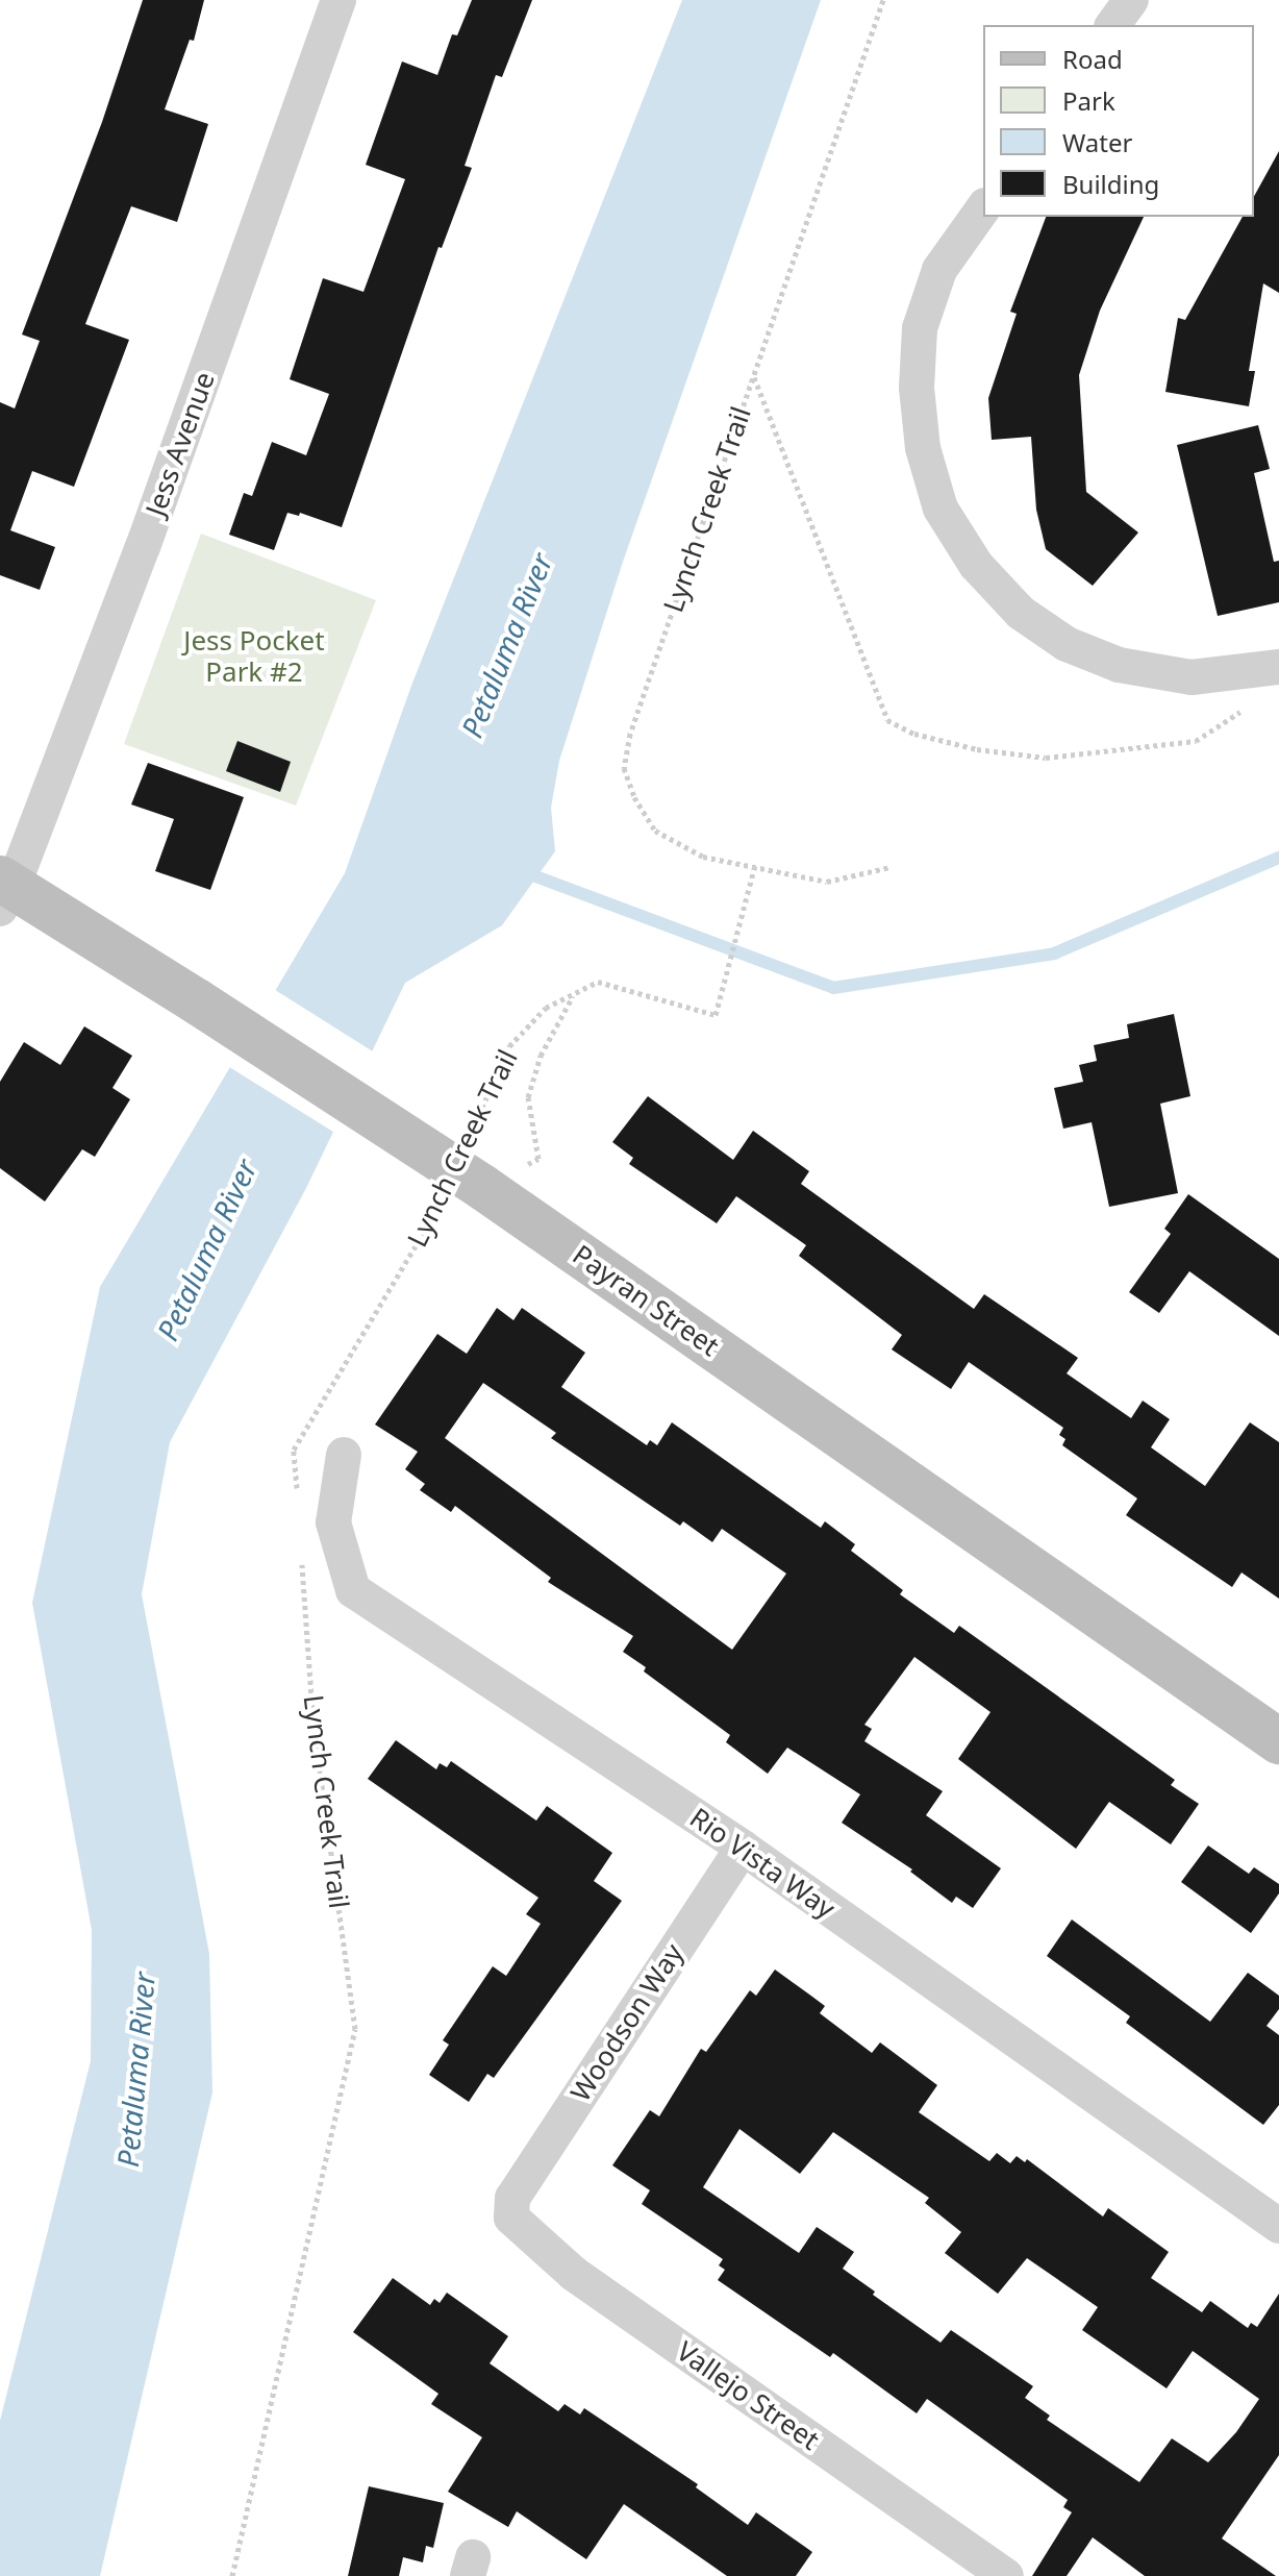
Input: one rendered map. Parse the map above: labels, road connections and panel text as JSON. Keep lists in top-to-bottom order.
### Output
{
  "streets": {
    "main road": ["Payran Street"],
    "street": [
      "Jess Avenue",
      "Rio Vista Way",
      "Woodson Way",
      "Vallejo Street"
    ],
    "path": ["Lynch Creek Trail"]
  },
  "crossings": [
    ["Jess Avenue", "Payran Street"],
    ["Lynch Creek Trail", "Payran Street"],
    ["Rio Vista Way", "Woodson Way"],
    ["Woodson Way", "Vallejo Street"]
  ],
  "water": ["Petaluma River"],
  "parks": ["Jess Pocket Park #2"],
  "legend": [
    "Road",
    "Park",
    "Water",
    "Building"
  ]
}
